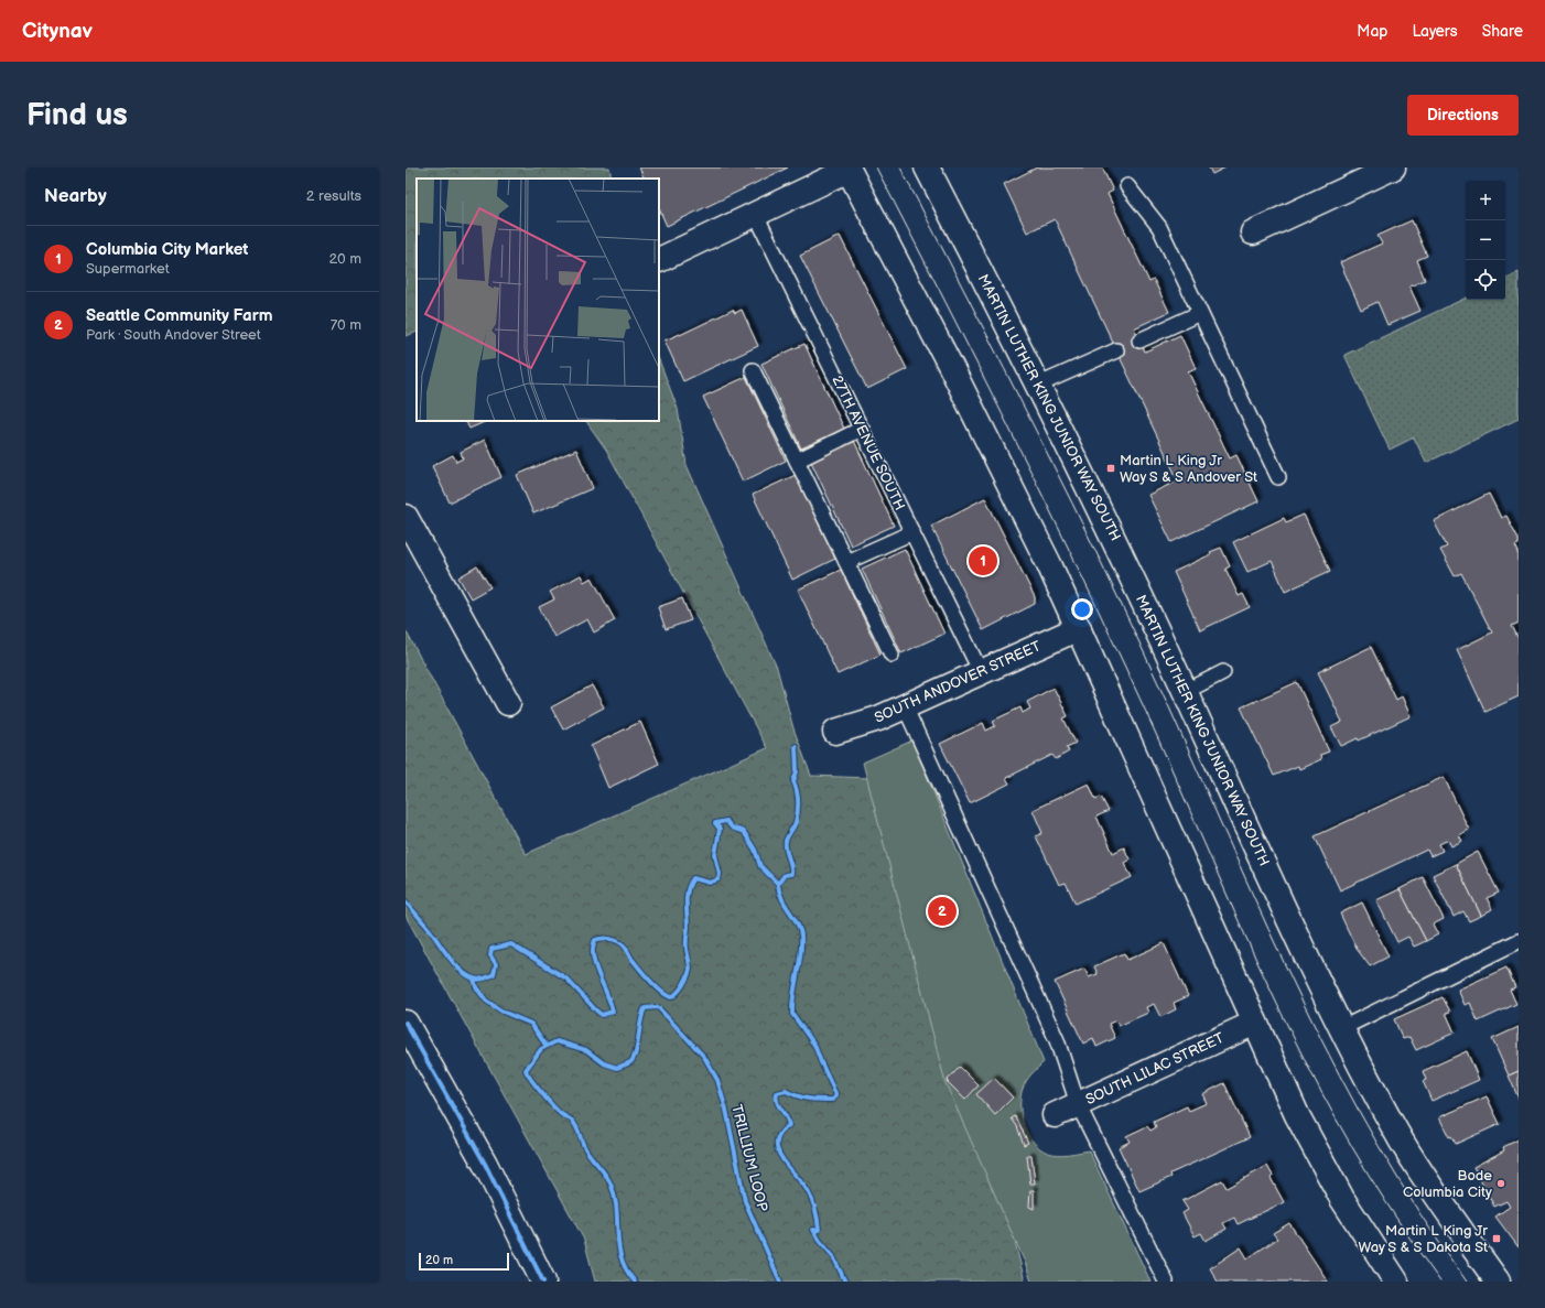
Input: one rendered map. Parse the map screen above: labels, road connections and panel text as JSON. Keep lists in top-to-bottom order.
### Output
{
  "streets": {
    "main road": ["MARTIN LUTHER KING JUNIOR WAY SOUTH", "SOUTH ANDOVER STREET", "SOUTH LILAC STREET"],
    "lane": ["27TH AVENUE SOUTH"],
    "cycle path": ["TRILLIUM LOOP"]
  },
  "crossings": [
    ["27TH AVENUE SOUTH", "SOUTH ANDOVER STREET"]
  ],
  "places": {
    "transit": ["Martin L King Jr Way S & S Andover St", "Martin L King Jr Way S & S Dakota St"],
    "other": ["Bode Columbia City"]
  },
  "scale_bar": "20 m",
  "page": {
    "header": "Citynav",
    "nav": ["Map", "Layers", "Share"],
    "buttons": "Directions",
    "title": "Find us",
    "heading": ["Nearby", "2 results"],
    "map_buttons": ["+", "−"],
    "list": [
      {
        "mark": "1",
        "name": "Columbia City Market",
        "note": "Supermarket",
        "value": "20 m"
      },
      {
        "mark": "2",
        "name": "Seattle Community Farm",
        "note": "Park · South Andover Street",
        "value": "70 m"
      }
    ],
    "pins": ["1", "2"],
    "scale": "20 m"
  }
}
